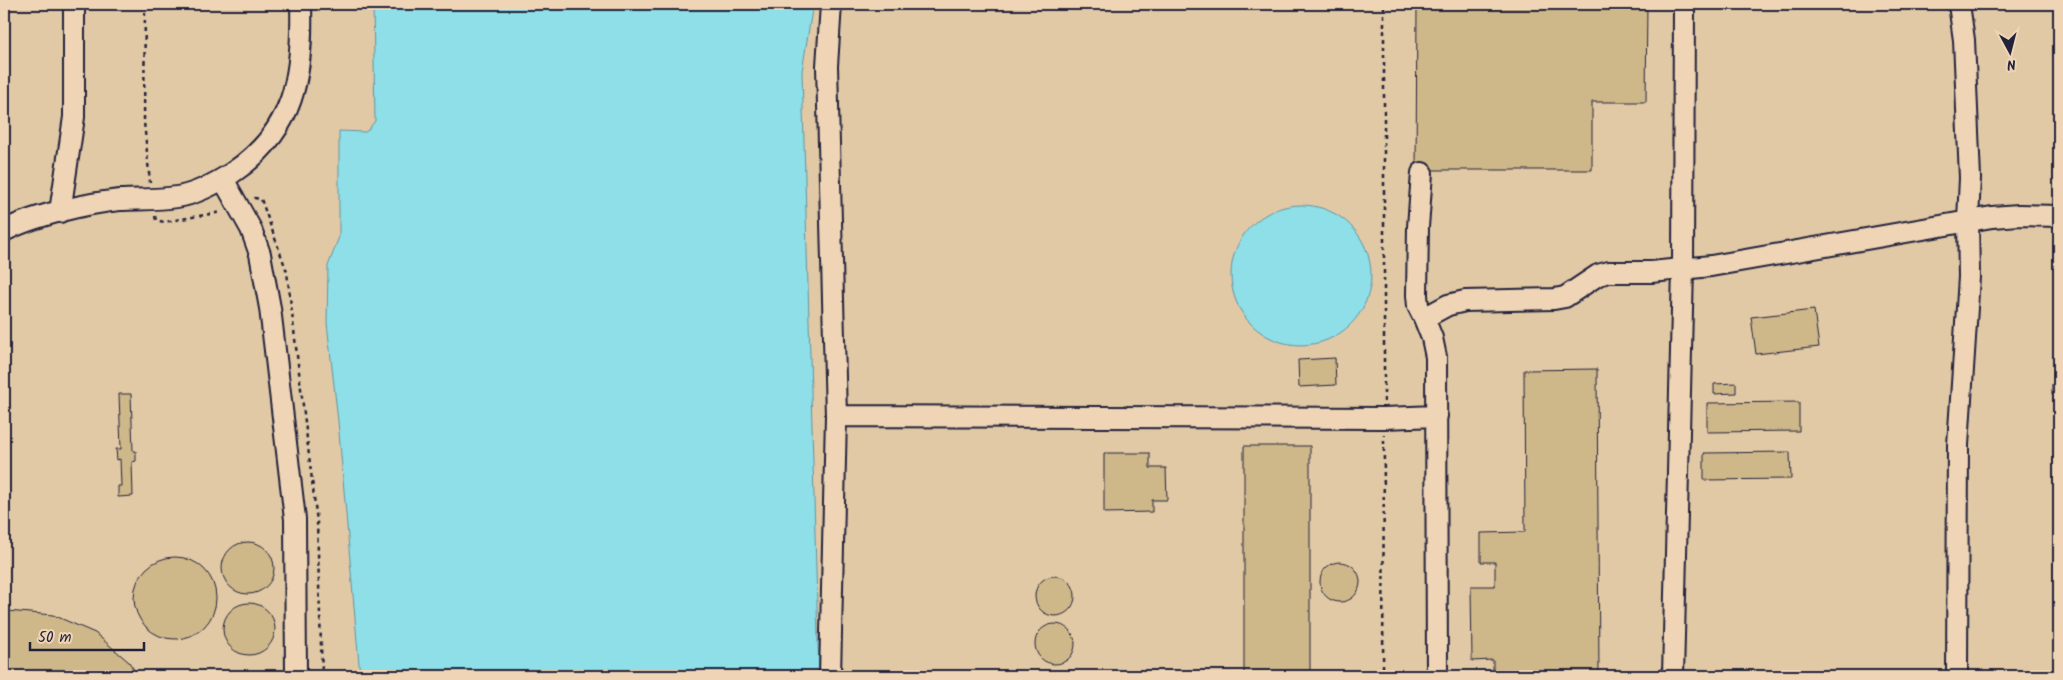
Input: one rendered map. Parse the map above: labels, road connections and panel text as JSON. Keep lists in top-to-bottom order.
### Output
{
  "scale_bar": "50 m",
  "north": "bottom"
}
